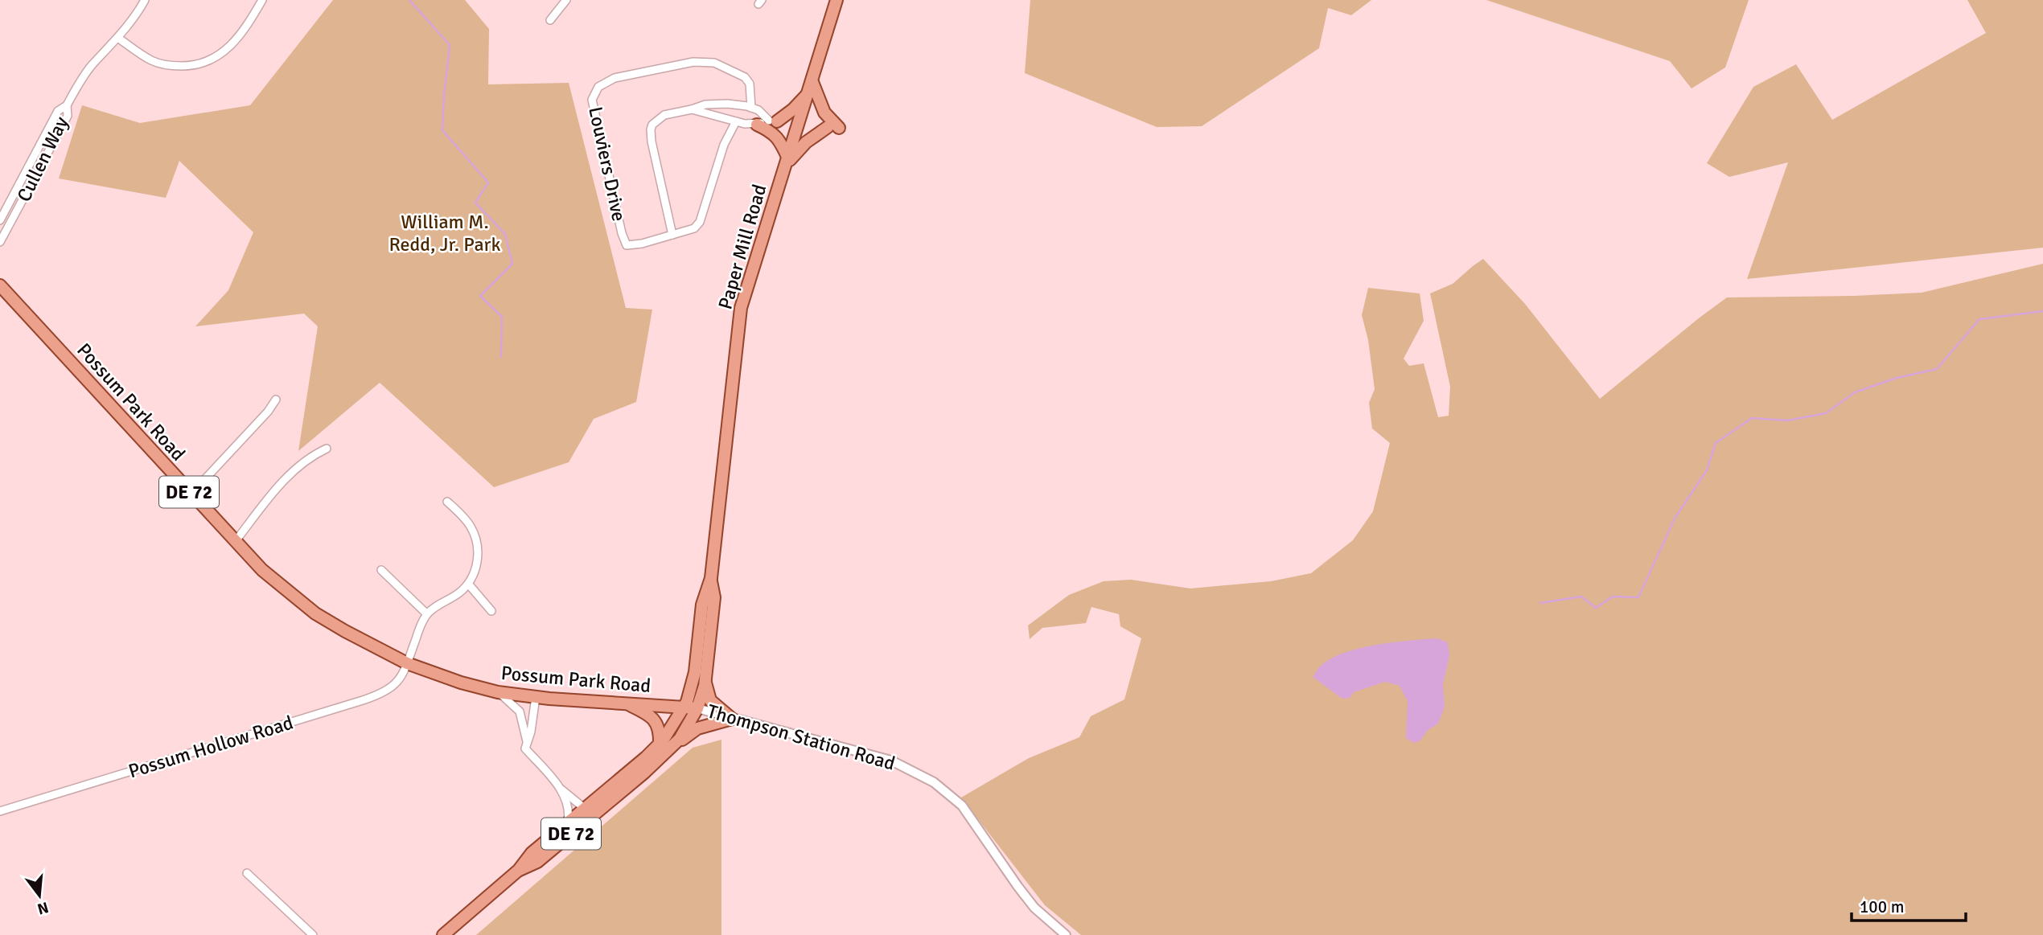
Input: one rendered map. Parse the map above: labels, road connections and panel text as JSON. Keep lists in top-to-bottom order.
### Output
{
  "streets": {
    "main road": ["Paper Mill Road", "Possum Park Road", "DE 72"],
    "street": [
      "Cullen Way",
      "Louviers Drive",
      "Thompson Station Road",
      "Possum Hollow Road"
    ]
  },
  "crossings": [
    ["Paper Mill Road", "Possum Park Road"],
    ["Paper Mill Road", "Thompson Station Road"],
    ["Possum Park Road", "Thompson Station Road"],
    ["Possum Park Road", "Possum Hollow Road"]
  ],
  "parks": ["William M. Redd, Jr. Park"],
  "scale_bar": "100 m",
  "north": "bottom"
}
